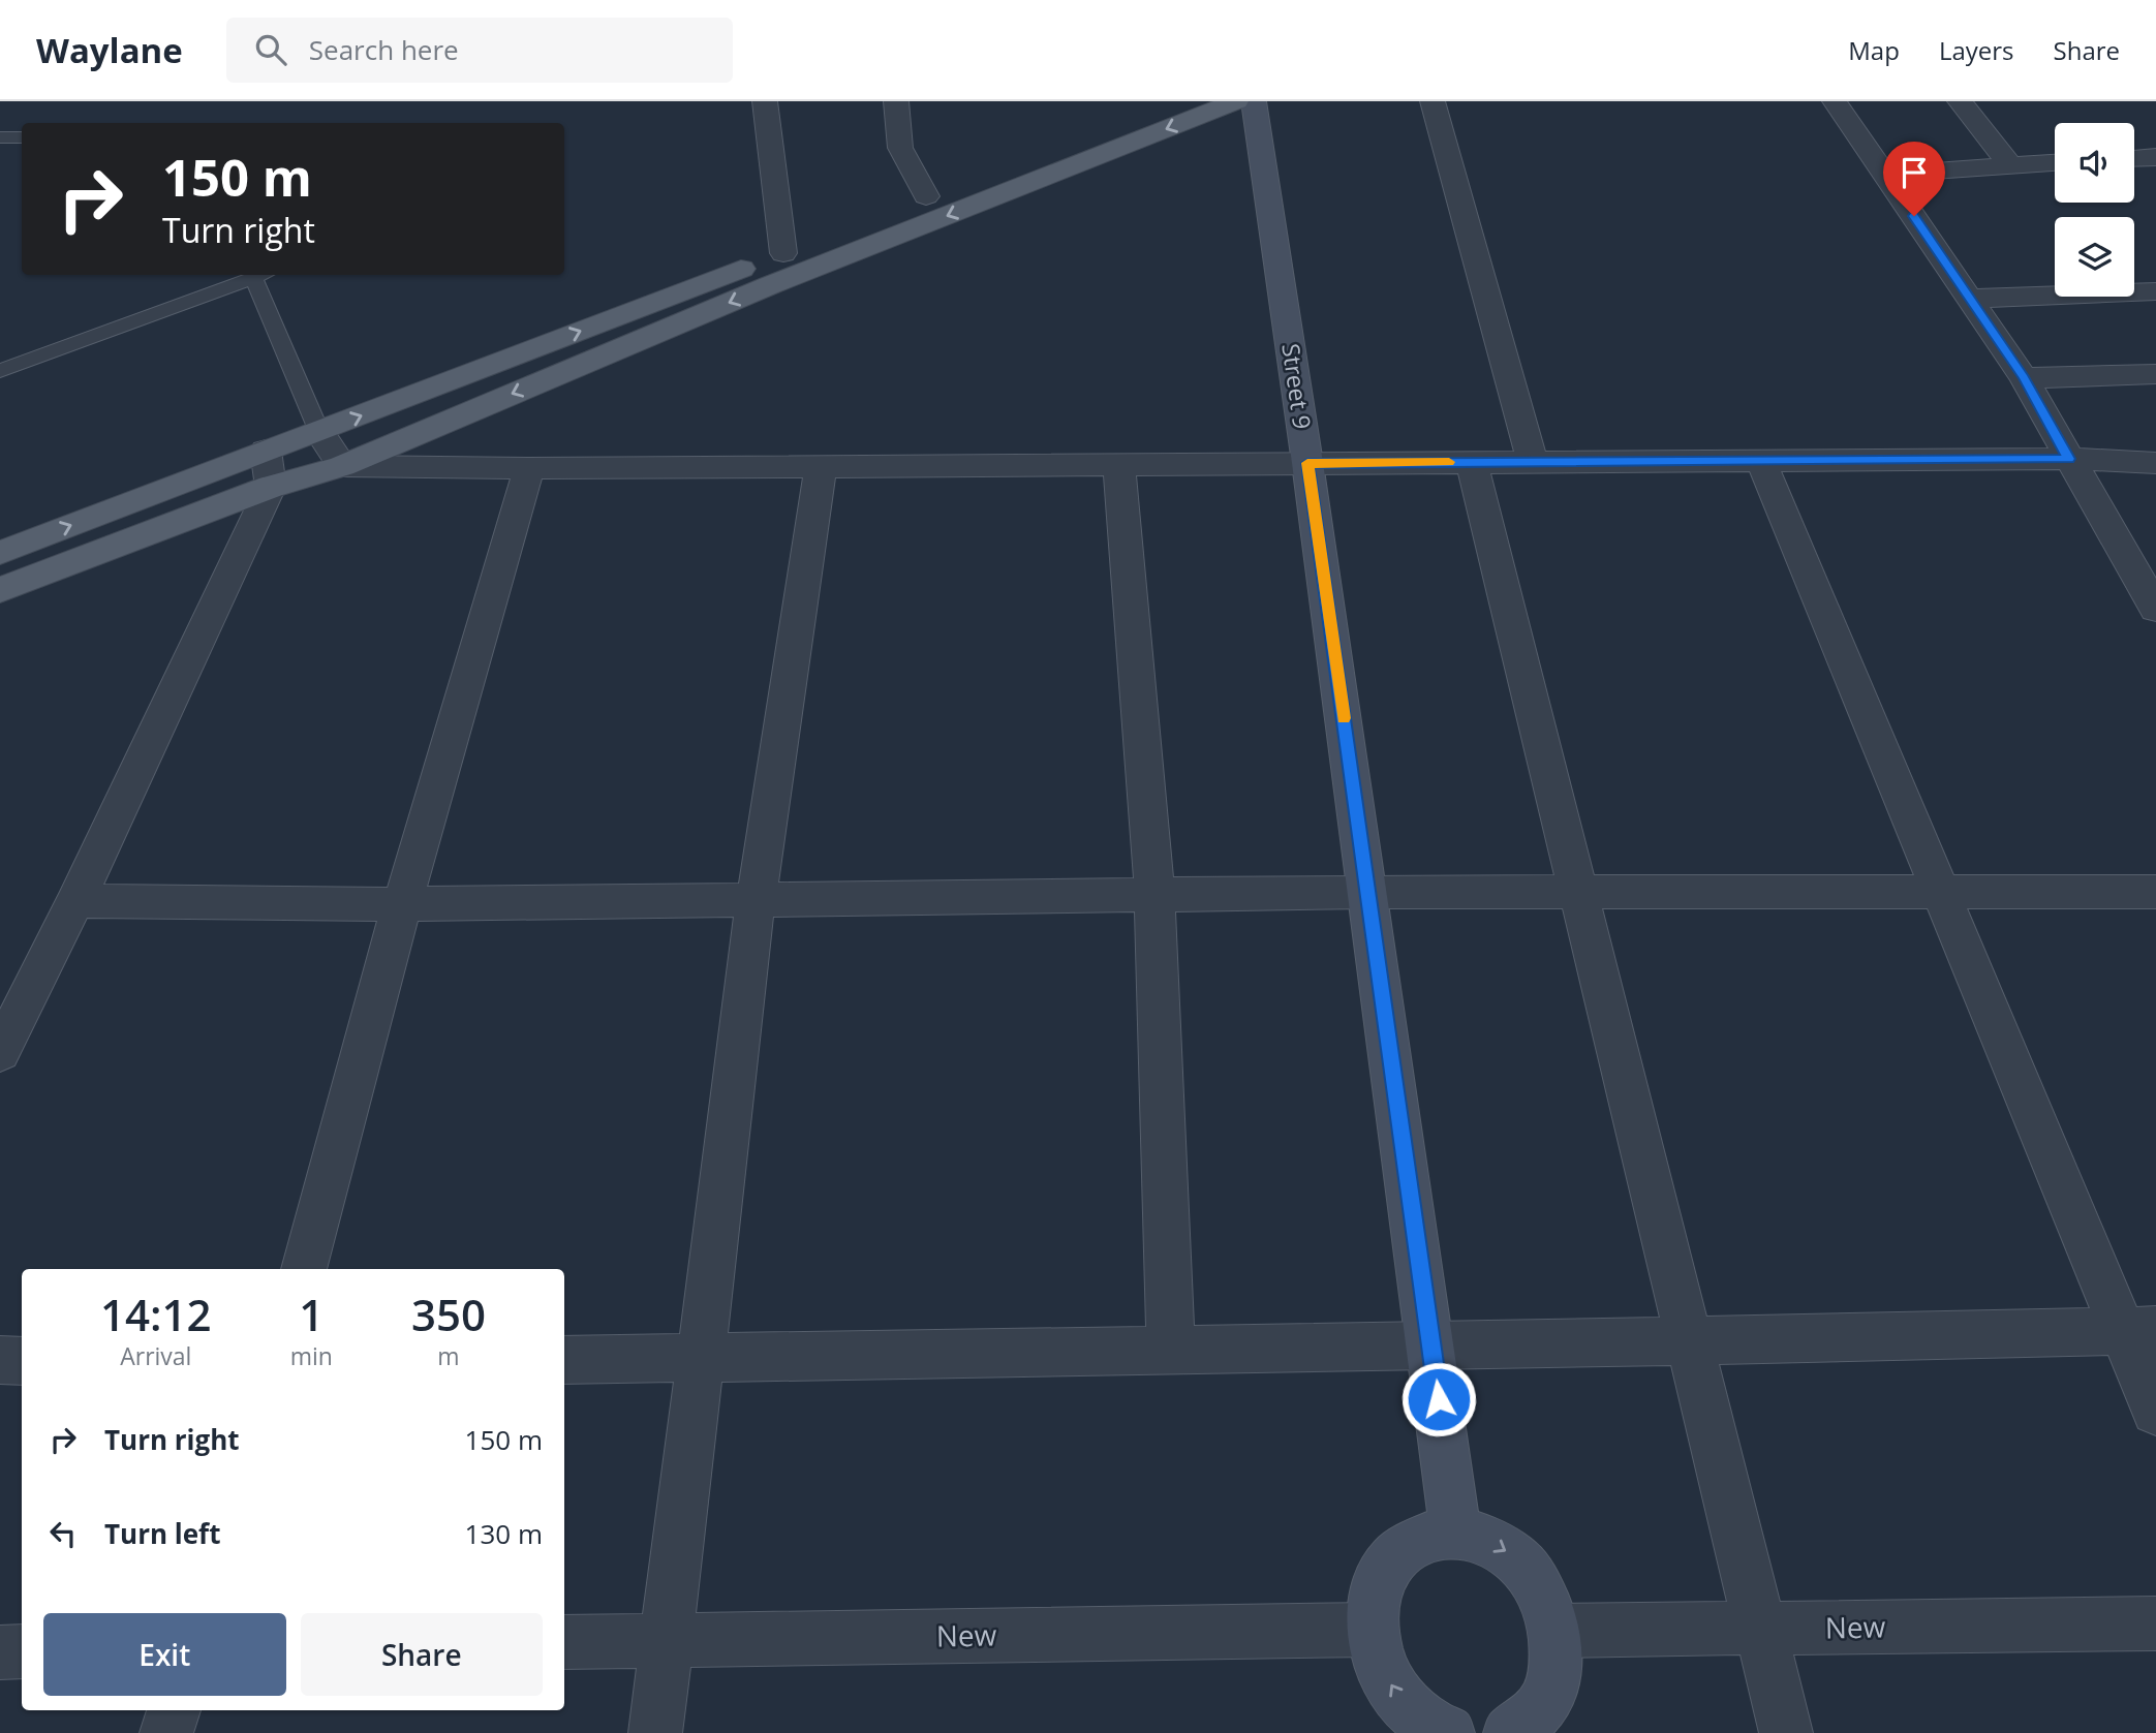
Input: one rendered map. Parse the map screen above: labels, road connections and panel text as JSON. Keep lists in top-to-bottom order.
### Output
{
  "streets": {
    "street": ["Street 9", "New"]
  },
  "page": {
    "header": "Waylane",
    "search": "Search here",
    "nav": ["Map", "Layers", "Share"],
    "turn": ["150 m", "Turn right"],
    "eta": [
      "14:12",
      "Arrival",
      "1",
      "min",
      "350",
      "m"
    ],
    "list": [
      {
        "name": "Turn right",
        "value": "150 m"
      },
      {
        "name": "Turn left",
        "value": "130 m"
      }
    ],
    "buttons": ["Exit", "Share"]
  }
}
